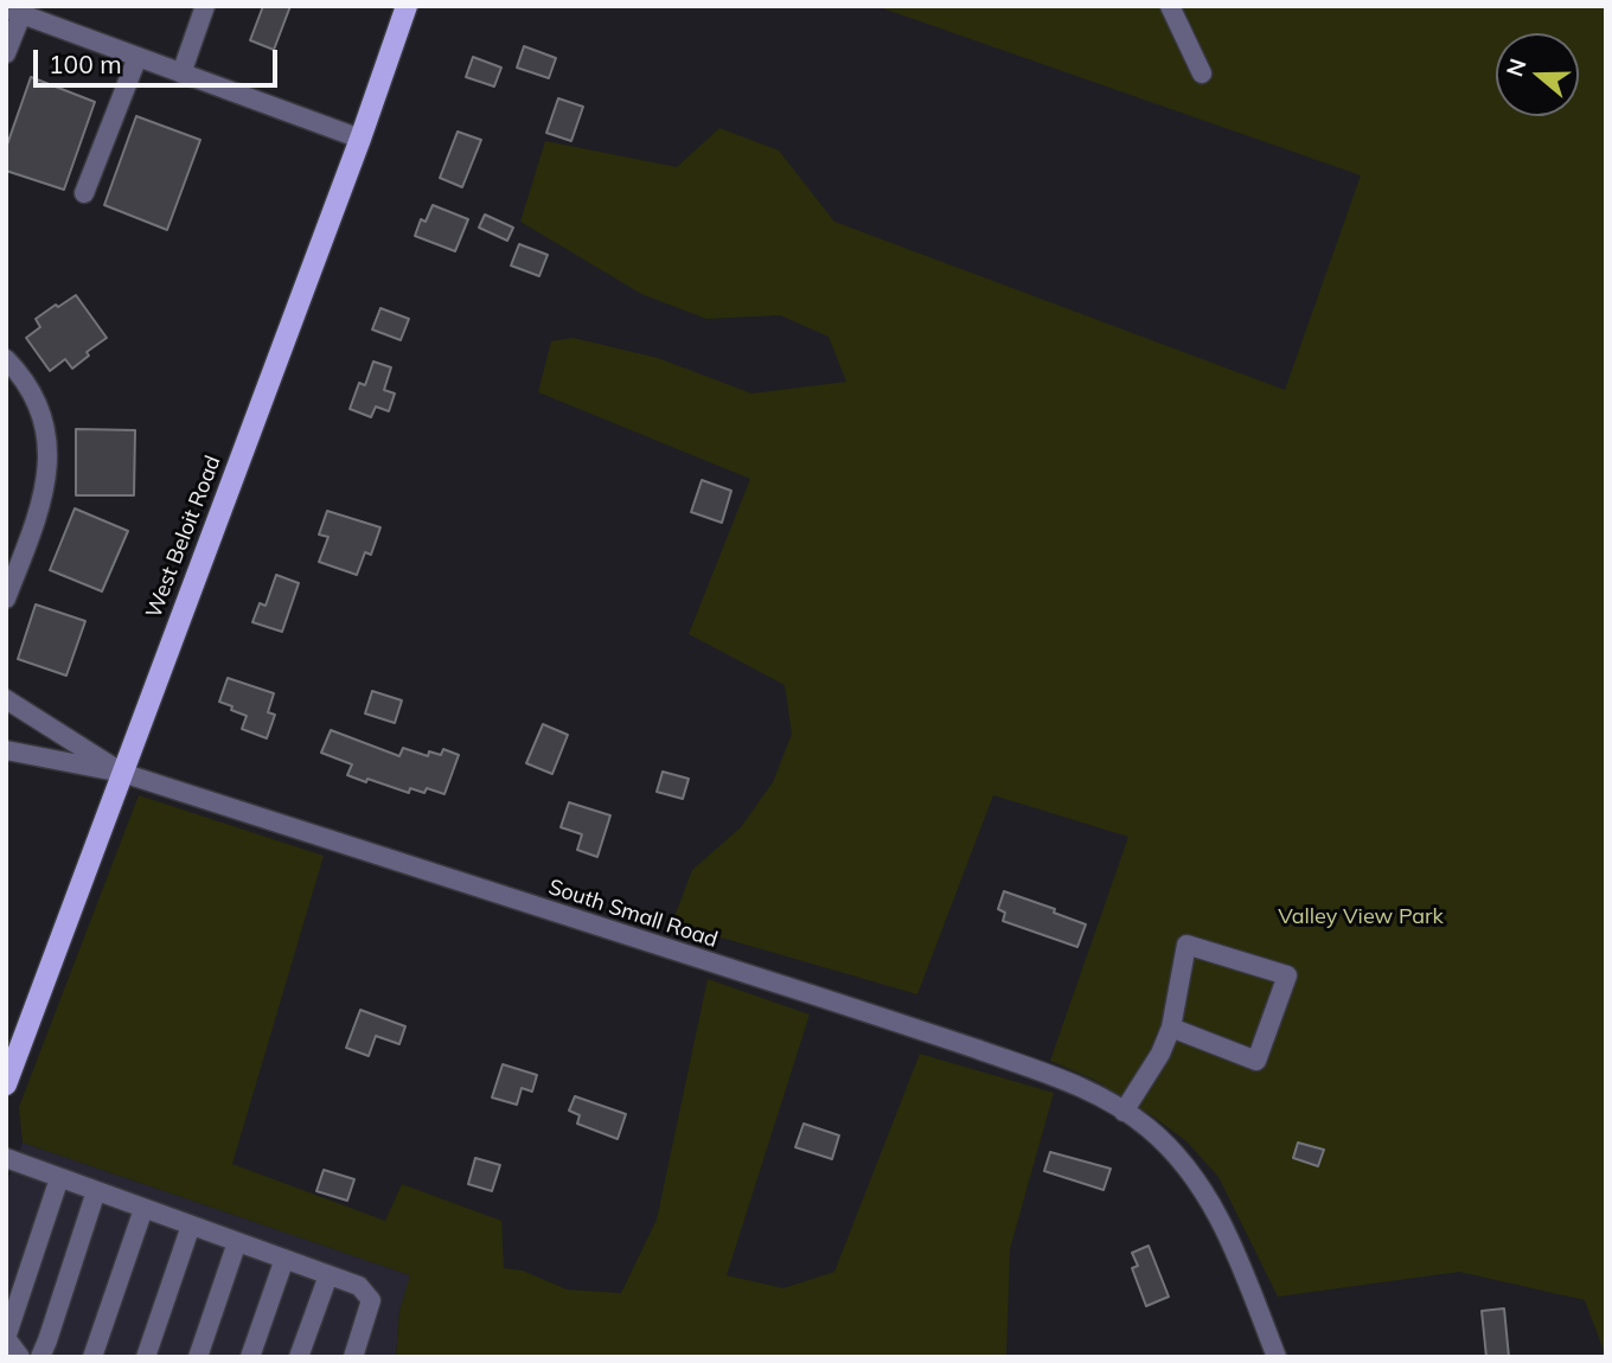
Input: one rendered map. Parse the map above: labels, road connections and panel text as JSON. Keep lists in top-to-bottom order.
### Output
{
  "streets": {
    "main road": ["West Beloit Road"],
    "street": ["South Small Road"]
  },
  "crossings": [
    ["West Beloit Road", "South Small Road"]
  ],
  "parks": ["Valley View Park"],
  "scale_bar": "100 m",
  "north": "left"
}
